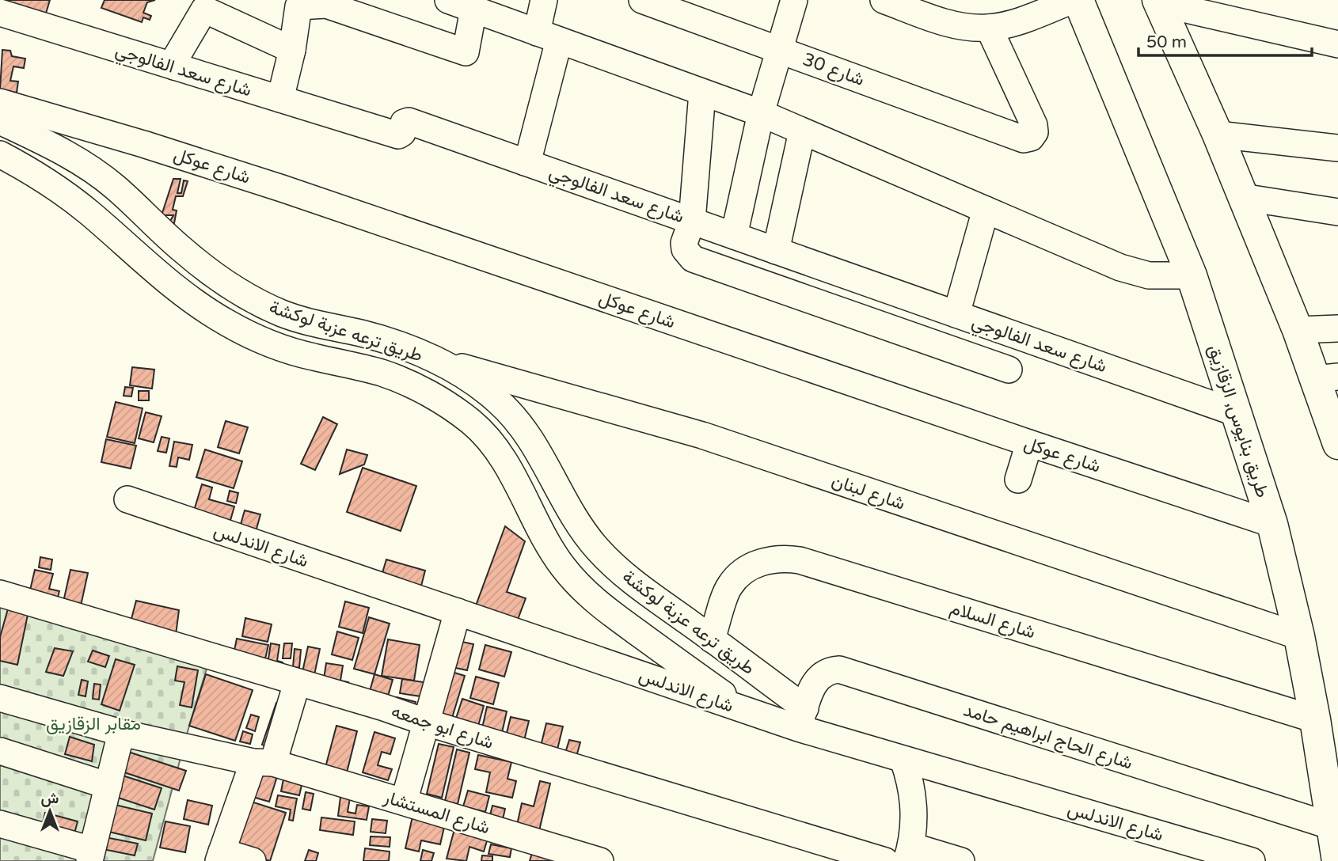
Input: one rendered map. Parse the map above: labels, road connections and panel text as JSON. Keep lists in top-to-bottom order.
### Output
{
  "streets": {
    "main road": ["طريق بنايوس, الزقازيق"],
    "street": [
      "شارع 30",
      "شارع سعد الفالوجي",
      "شارع عوكل",
      "طريق ترعه عزبة لوكشة",
      "شارع لبنان",
      "شارع الاندلس",
      "شارع السلام",
      "شارع ابو جمعه",
      "شارع الحاج ابراهيم حامد",
      "شارع المستشار"
    ]
  },
  "crossings": [
    ["شارع سعد الفالوجي", "طريق بنايوس, الزقازيق"],
    ["شارع عوكل", "طريق بنايوس, الزقازيق"],
    ["طريق ترعه عزبة لوكشة", "شارع لبنان"],
    ["طريق ترعه عزبة لوكشة", "شارع الاندلس"],
    ["طريق ترعه عزبة لوكشة", "شارع السلام"],
    ["طريق ترعه عزبة لوكشة", "شارع الحاج ابراهيم حامد"],
    ["طريق بنايوس, الزقازيق", "شارع لبنان"],
    ["طريق بنايوس, الزقازيق", "شارع السلام"],
    ["طريق بنايوس, الزقازيق", "شارع الحاج ابراهيم حامد"],
    ["شارع الاندلس", "شارع الحاج ابراهيم حامد"]
  ],
  "parks": ["مقابر الزقازيق"],
  "scale_bar": "50 m",
  "north": "top"
}
